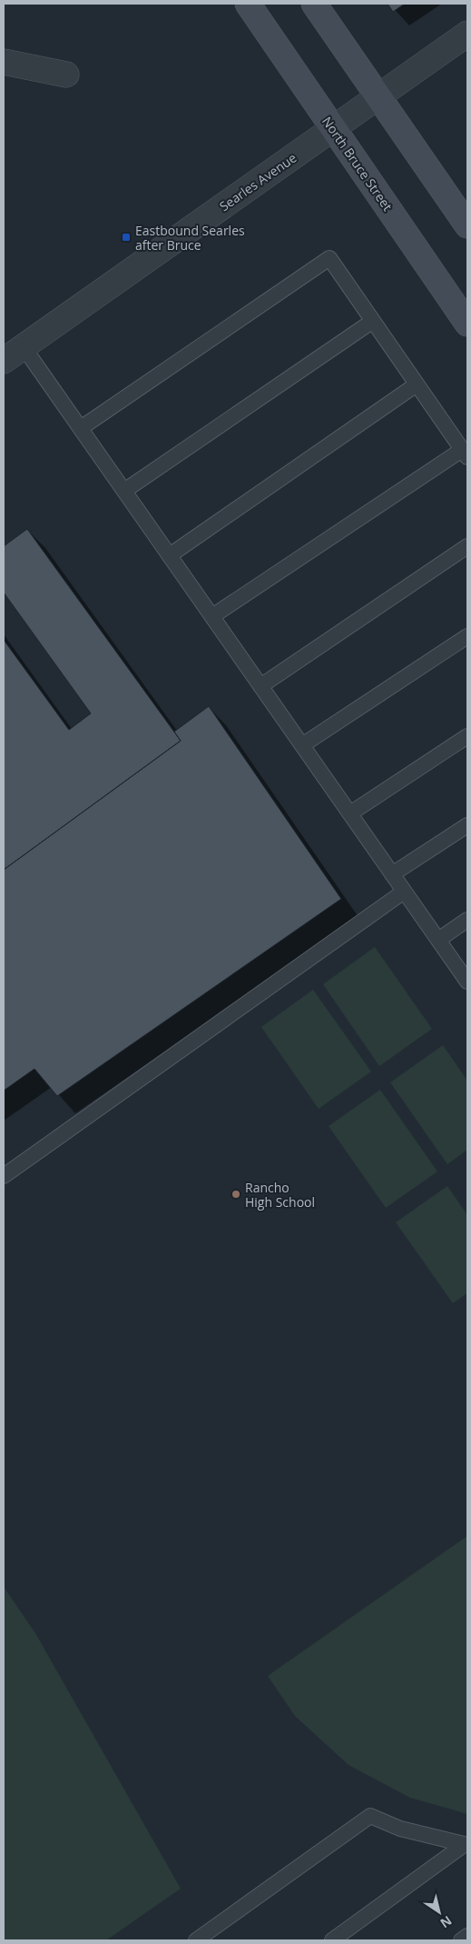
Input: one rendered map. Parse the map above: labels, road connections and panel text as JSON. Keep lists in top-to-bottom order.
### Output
{
  "streets": {
    "main road": ["North Bruce Street"],
    "street": ["Searles Avenue"]
  },
  "crossings": [
    ["North Bruce Street", "Searles Avenue"]
  ],
  "places": {
    "transit": ["Eastbound Searles after Bruce"],
    "other": ["Rancho High School"]
  },
  "north": "bottom right"
}
